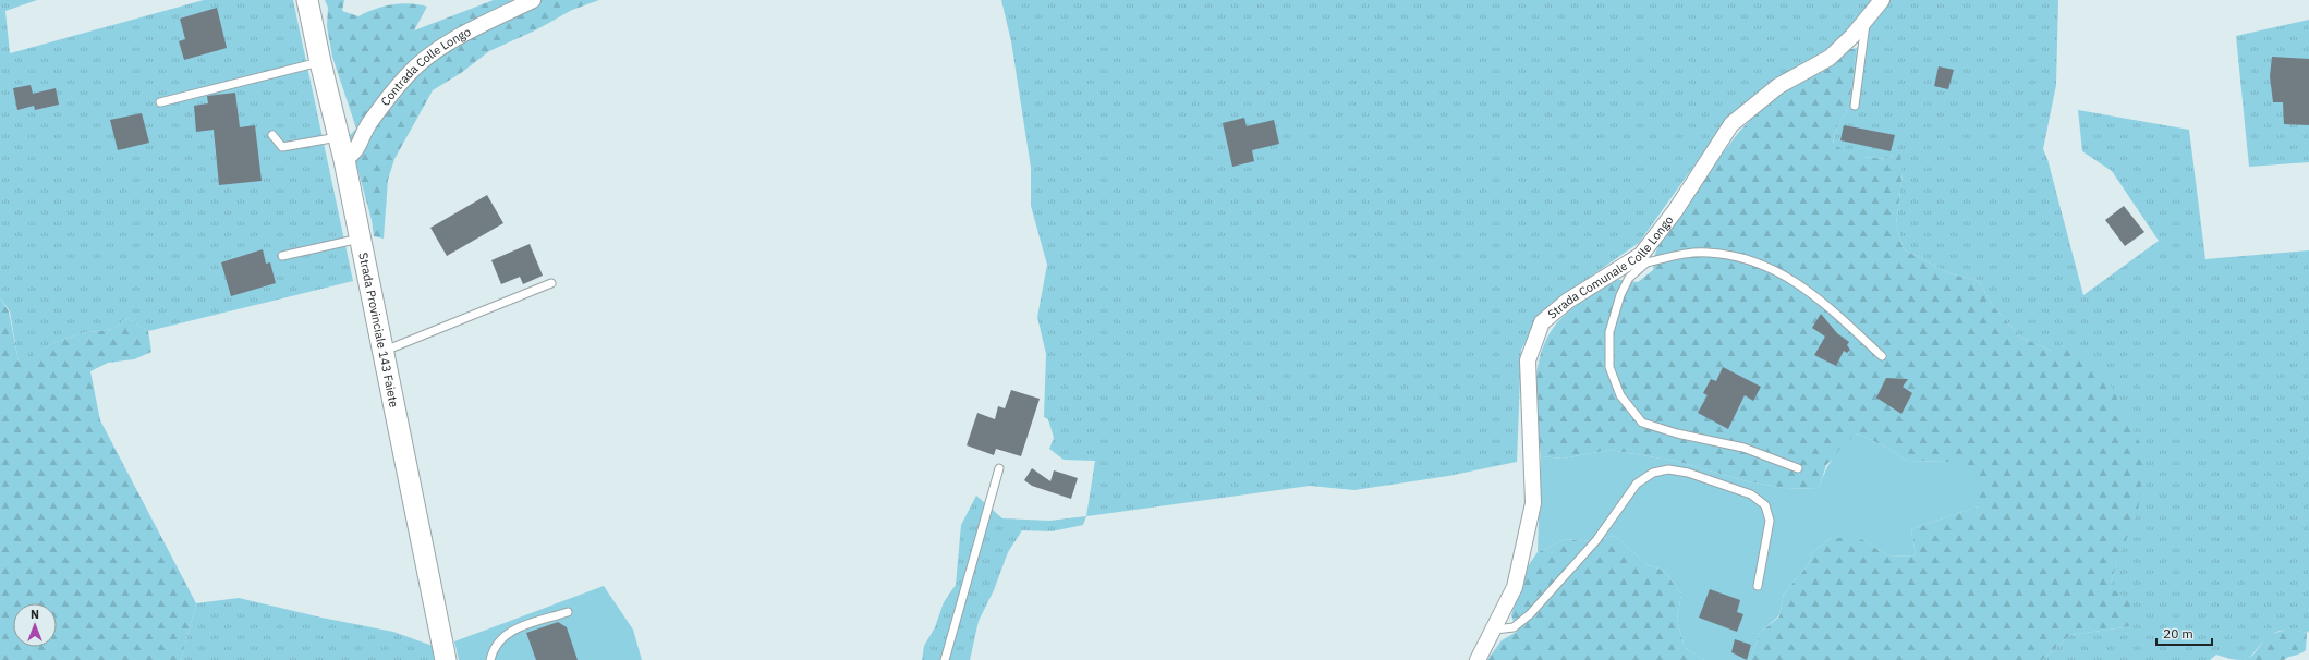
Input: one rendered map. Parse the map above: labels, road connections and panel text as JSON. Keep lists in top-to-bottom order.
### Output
{
  "streets": {
    "main road": ["Strada Provinciale 143 Faiete"],
    "street": ["Contrada Colle Longo", "Strada Comunale Colle Longo"]
  },
  "crossings": [
    ["Contrada Colle Longo", "Strada Provinciale 143 Faiete"]
  ],
  "scale_bar": "20 m",
  "north": "top"
}
